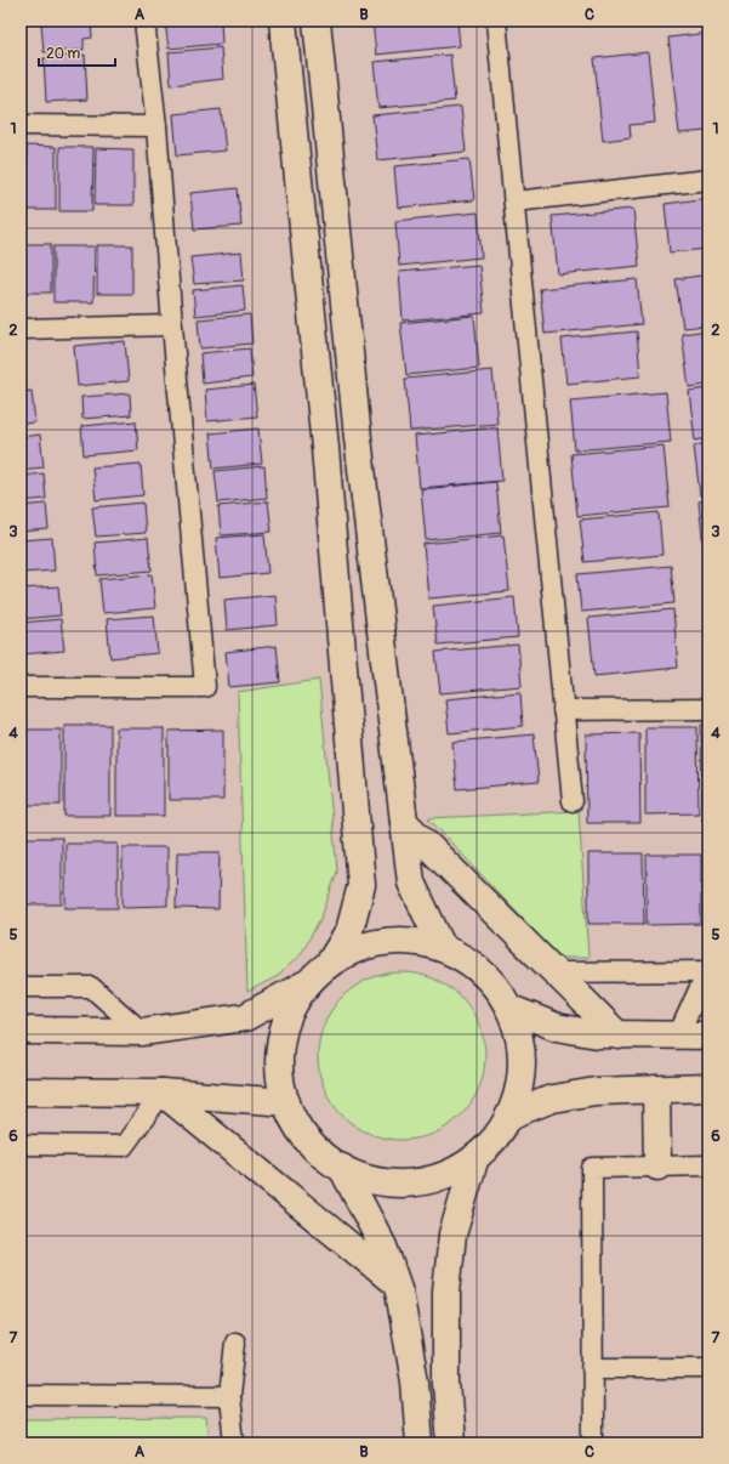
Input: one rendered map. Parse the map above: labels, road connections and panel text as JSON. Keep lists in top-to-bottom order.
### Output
{
  "scale_bar": "20 m",
  "grid": {
    "columns": ["A", "B", "C"],
    "rows": [
      "1",
      "2",
      "3",
      "4",
      "5",
      "6",
      "7"
    ]
  }
}
